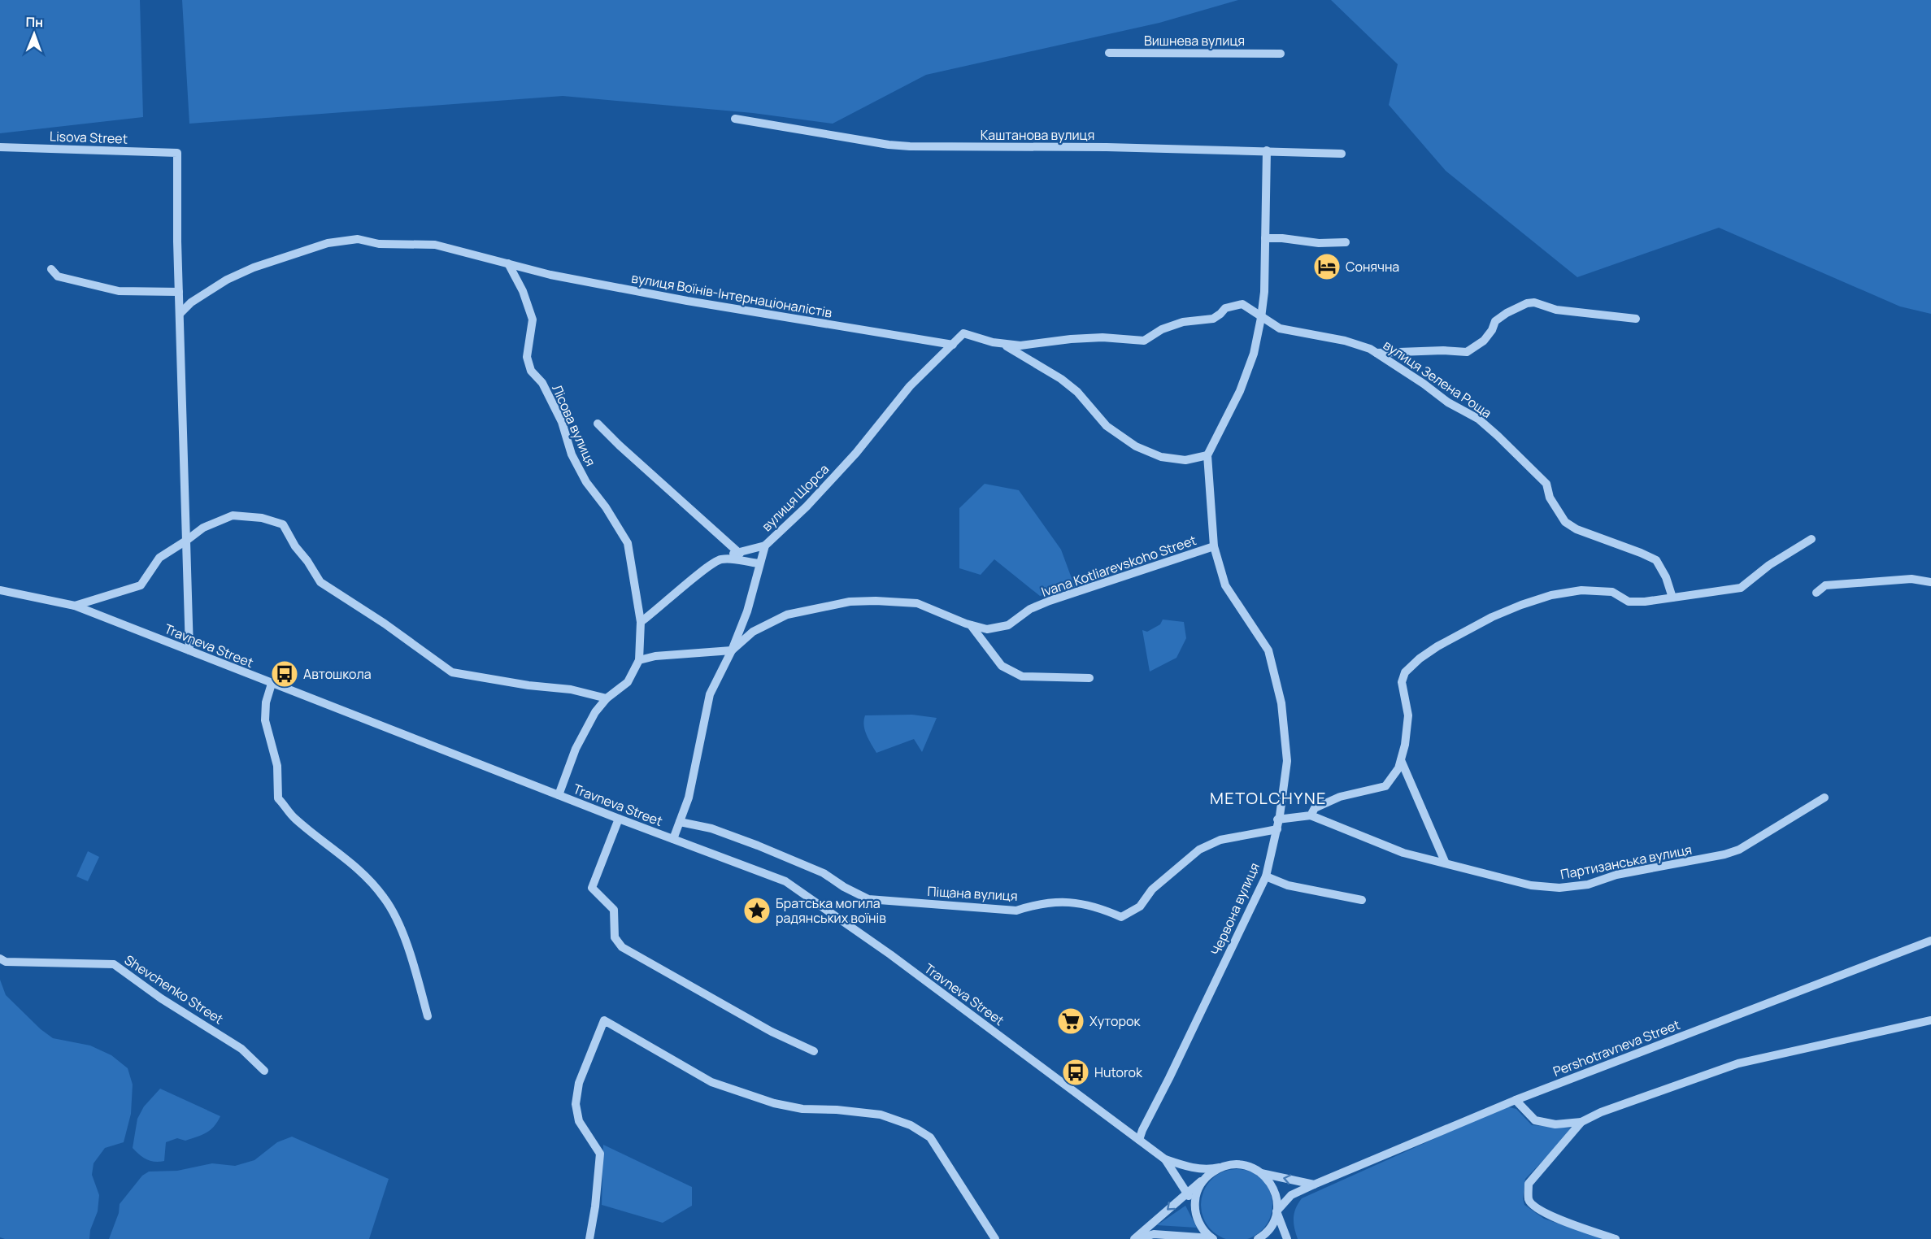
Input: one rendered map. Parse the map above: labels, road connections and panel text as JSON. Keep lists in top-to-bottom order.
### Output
{
  "streets": {
    "street": [
      "Вишнева вулиця",
      "Каштанова вулиця",
      "Lisova Street",
      "вулиця Воїнів-Інтернаціоналістів",
      "вулиця Зелена Роща",
      "Лісова вулиця",
      "вулиця Щорса",
      "Ivana Kotliarevskoho Street",
      "Travneva Street",
      "Партизанська вулиця",
      "Піщана вулиця",
      "Червона вулиця",
      "Shevchenko Street",
      "Pershotravneva Street"
    ]
  },
  "crossings": [
    ["вулиця Воїнів-Інтернаціоналістів", "Лісова вулиця"],
    ["вулиця Воїнів-Інтернаціоналістів", "вулиця Щорса"],
    ["вулиця Зелена Роща", "вулиця Щорса"],
    ["вулиця Щорса", "Ivana Kotliarevskoho Street"],
    ["вулиця Щорса", "Travneva Street"],
    ["вулиця Щорса", "Піщана вулиця"],
    ["вулиця Щорса", "Червона вулиця"],
    ["Ivana Kotliarevskoho Street", "Червона вулиця"],
    ["Travneva Street", "Червона вулиця"],
    ["Піщана вулиця", "Червона вулиця"]
  ],
  "districts": ["METOLCHYNE"],
  "places": {
    "hotel": ["Сонячна"],
    "bus stop": ["Автошкола", "Hutorok"],
    "place": ["Братська могила радянських воїнів"],
    "supermarket": ["Хуторок"]
  },
  "north": "top"
}
